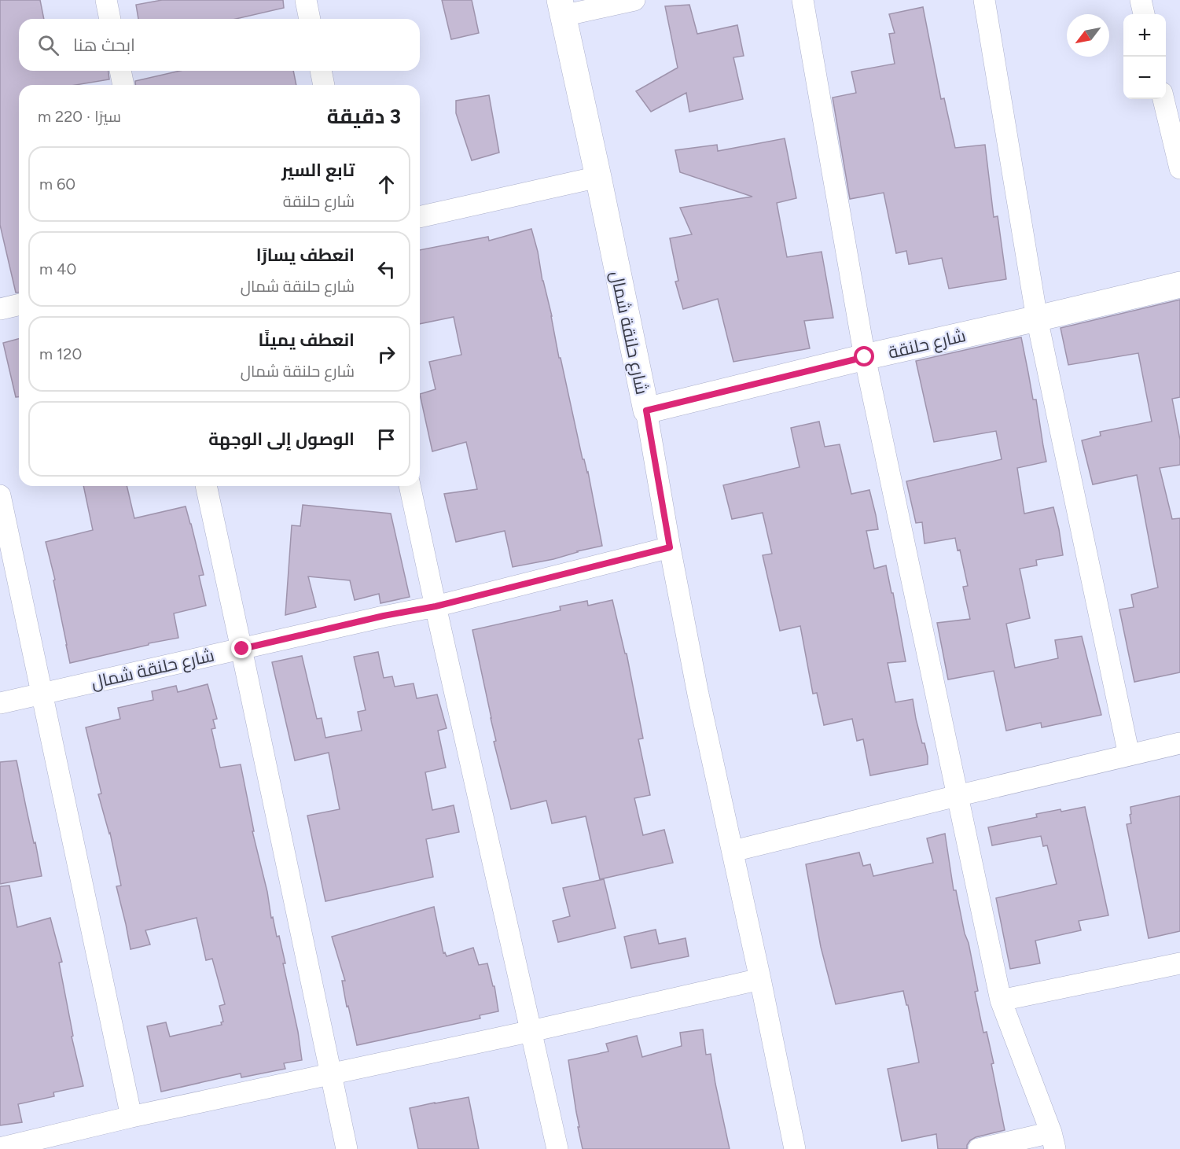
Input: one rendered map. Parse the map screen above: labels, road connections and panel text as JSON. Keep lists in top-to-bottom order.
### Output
{
  "streets": {
    "street": ["شارع حلنقة شمال", "شارع حلنقة"]
  },
  "crossings": [
    ["شارع حلنقة شمال", "شارع حلنقة"]
  ],
  "north": "bottom left",
  "page": {
    "map_buttons": ["+", "−"],
    "search": "ابحث هنا",
    "heading": ["3 دقيقة", "سيرًا · 220 m"],
    "list": [
      ["تابع السير", "شارع حلنقة", "60 m"],
      ["انعطف يسارًا", "شارع حلنقة شمال", "40 m"],
      ["انعطف يمينًا", "شارع حلنقة شمال", "120 m"],
      "الوصول إلى الوجهة"
    ]
  }
}
